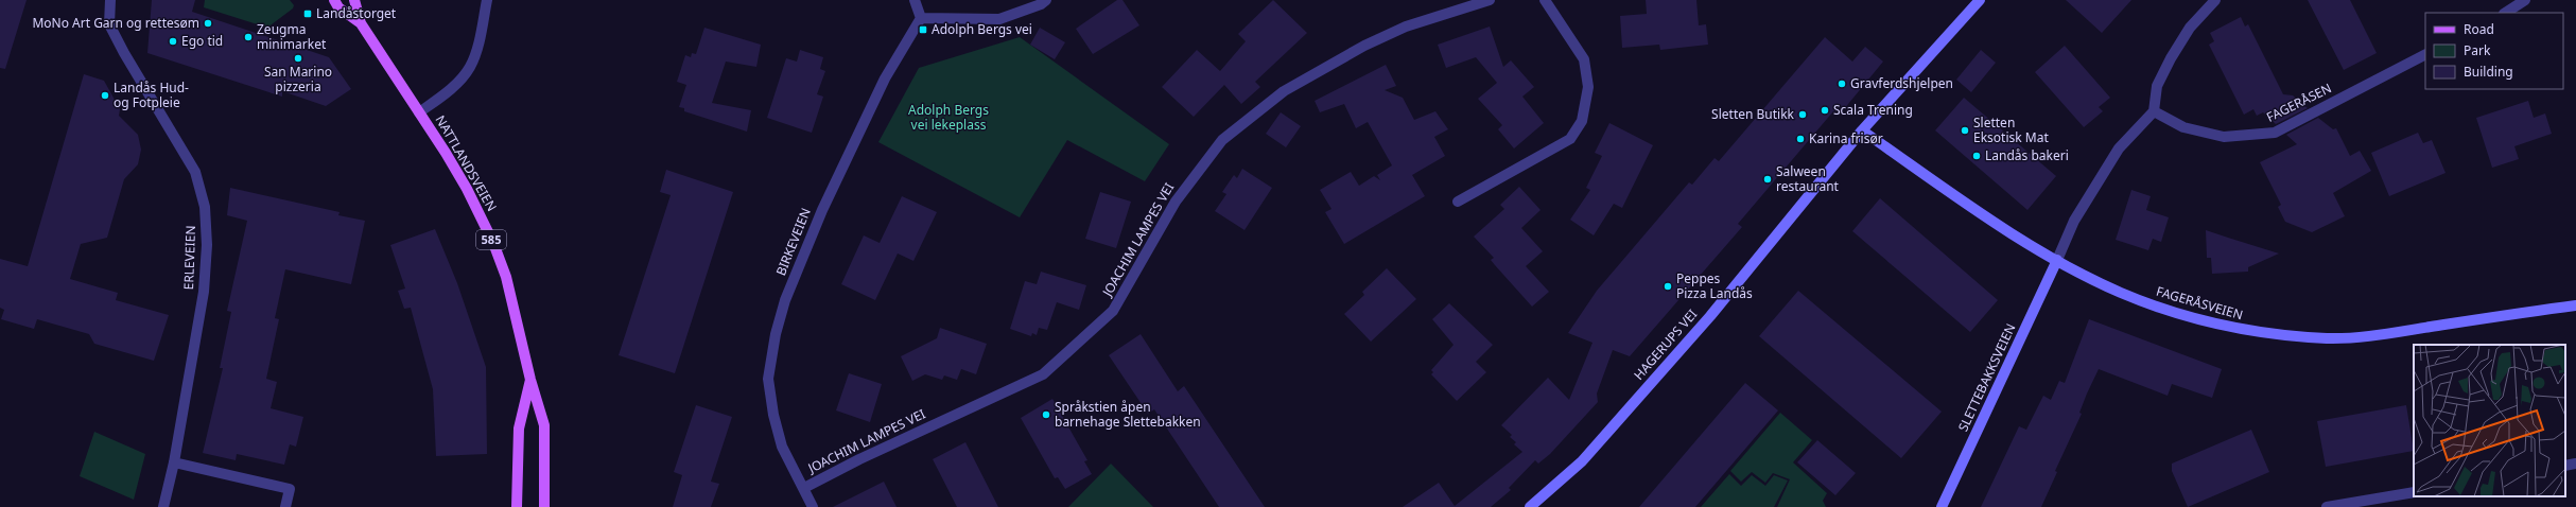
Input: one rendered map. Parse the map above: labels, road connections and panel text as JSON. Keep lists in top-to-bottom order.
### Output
{
  "streets": {
    "main road": ["NATTLANDSVEIEN", "585"],
    "street": [
      "FAGERÅSEN",
      "JOACHIM LAMPES VEI",
      "BIRKEVEIEN",
      "ERLEVEIEN",
      "FAGERÅSVEIEN",
      "HAGERUPS VEI",
      "SLETTEBAKKSVEIEN"
    ]
  },
  "crossings": [
    ["JOACHIM LAMPES VEI", "BIRKEVEIEN"],
    ["FAGERÅSVEIEN", "HAGERUPS VEI"],
    ["FAGERÅSVEIEN", "SLETTEBAKKSVEIEN"]
  ],
  "parks": ["Adolph Bergs vei lekeplass"],
  "places": {
    "transit": ["Landåstorget", "Adolph Bergs vei"],
    "other": [
      "MoNo Art Garn og rettesøm",
      "Zeugma minimarket",
      "Ego tid",
      "San Marino pizzeria",
      "Gravferdshjelpen",
      "Landås Hud- og Fotpleie",
      "Scala Trening",
      "Sletten Butikk",
      "Sletten Eksotisk Mat",
      "Karina frisør",
      "Landås bakeri",
      "Salween restaurant",
      "Peppes Pizza Landås",
      "Språkstien åpen barnehage Slettebakken"
    ]
  },
  "legend": ["Road", "Park", "Building"]
}
